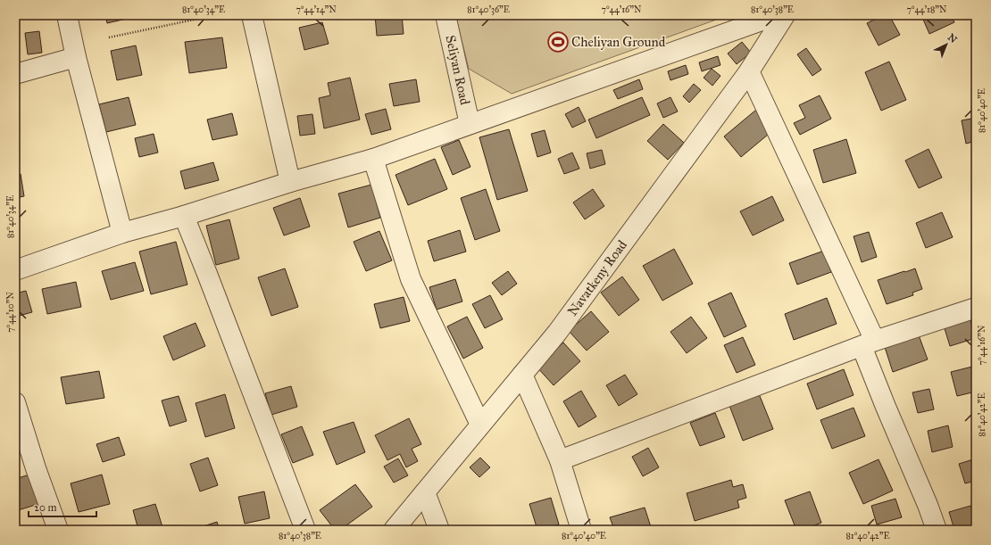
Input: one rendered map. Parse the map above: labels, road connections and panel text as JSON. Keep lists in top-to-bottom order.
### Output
{
  "streets": {
    "street": ["Seliyan Road", "Navatkeny Road"]
  },
  "places": {
    "sports": ["Cheliyan Ground"]
  },
  "scale_bar": "20 m",
  "north": "top right",
  "coordinates": [
    "81°40'34\"E",
    "7°44'14\"N",
    "81°40'36\"E",
    "7°44'16\"N",
    "81°40'38\"E",
    "7°44'18\"N",
    "81°40'40\"E",
    "7°44'10\"N",
    "81°40'42\"E"
  ]
}
